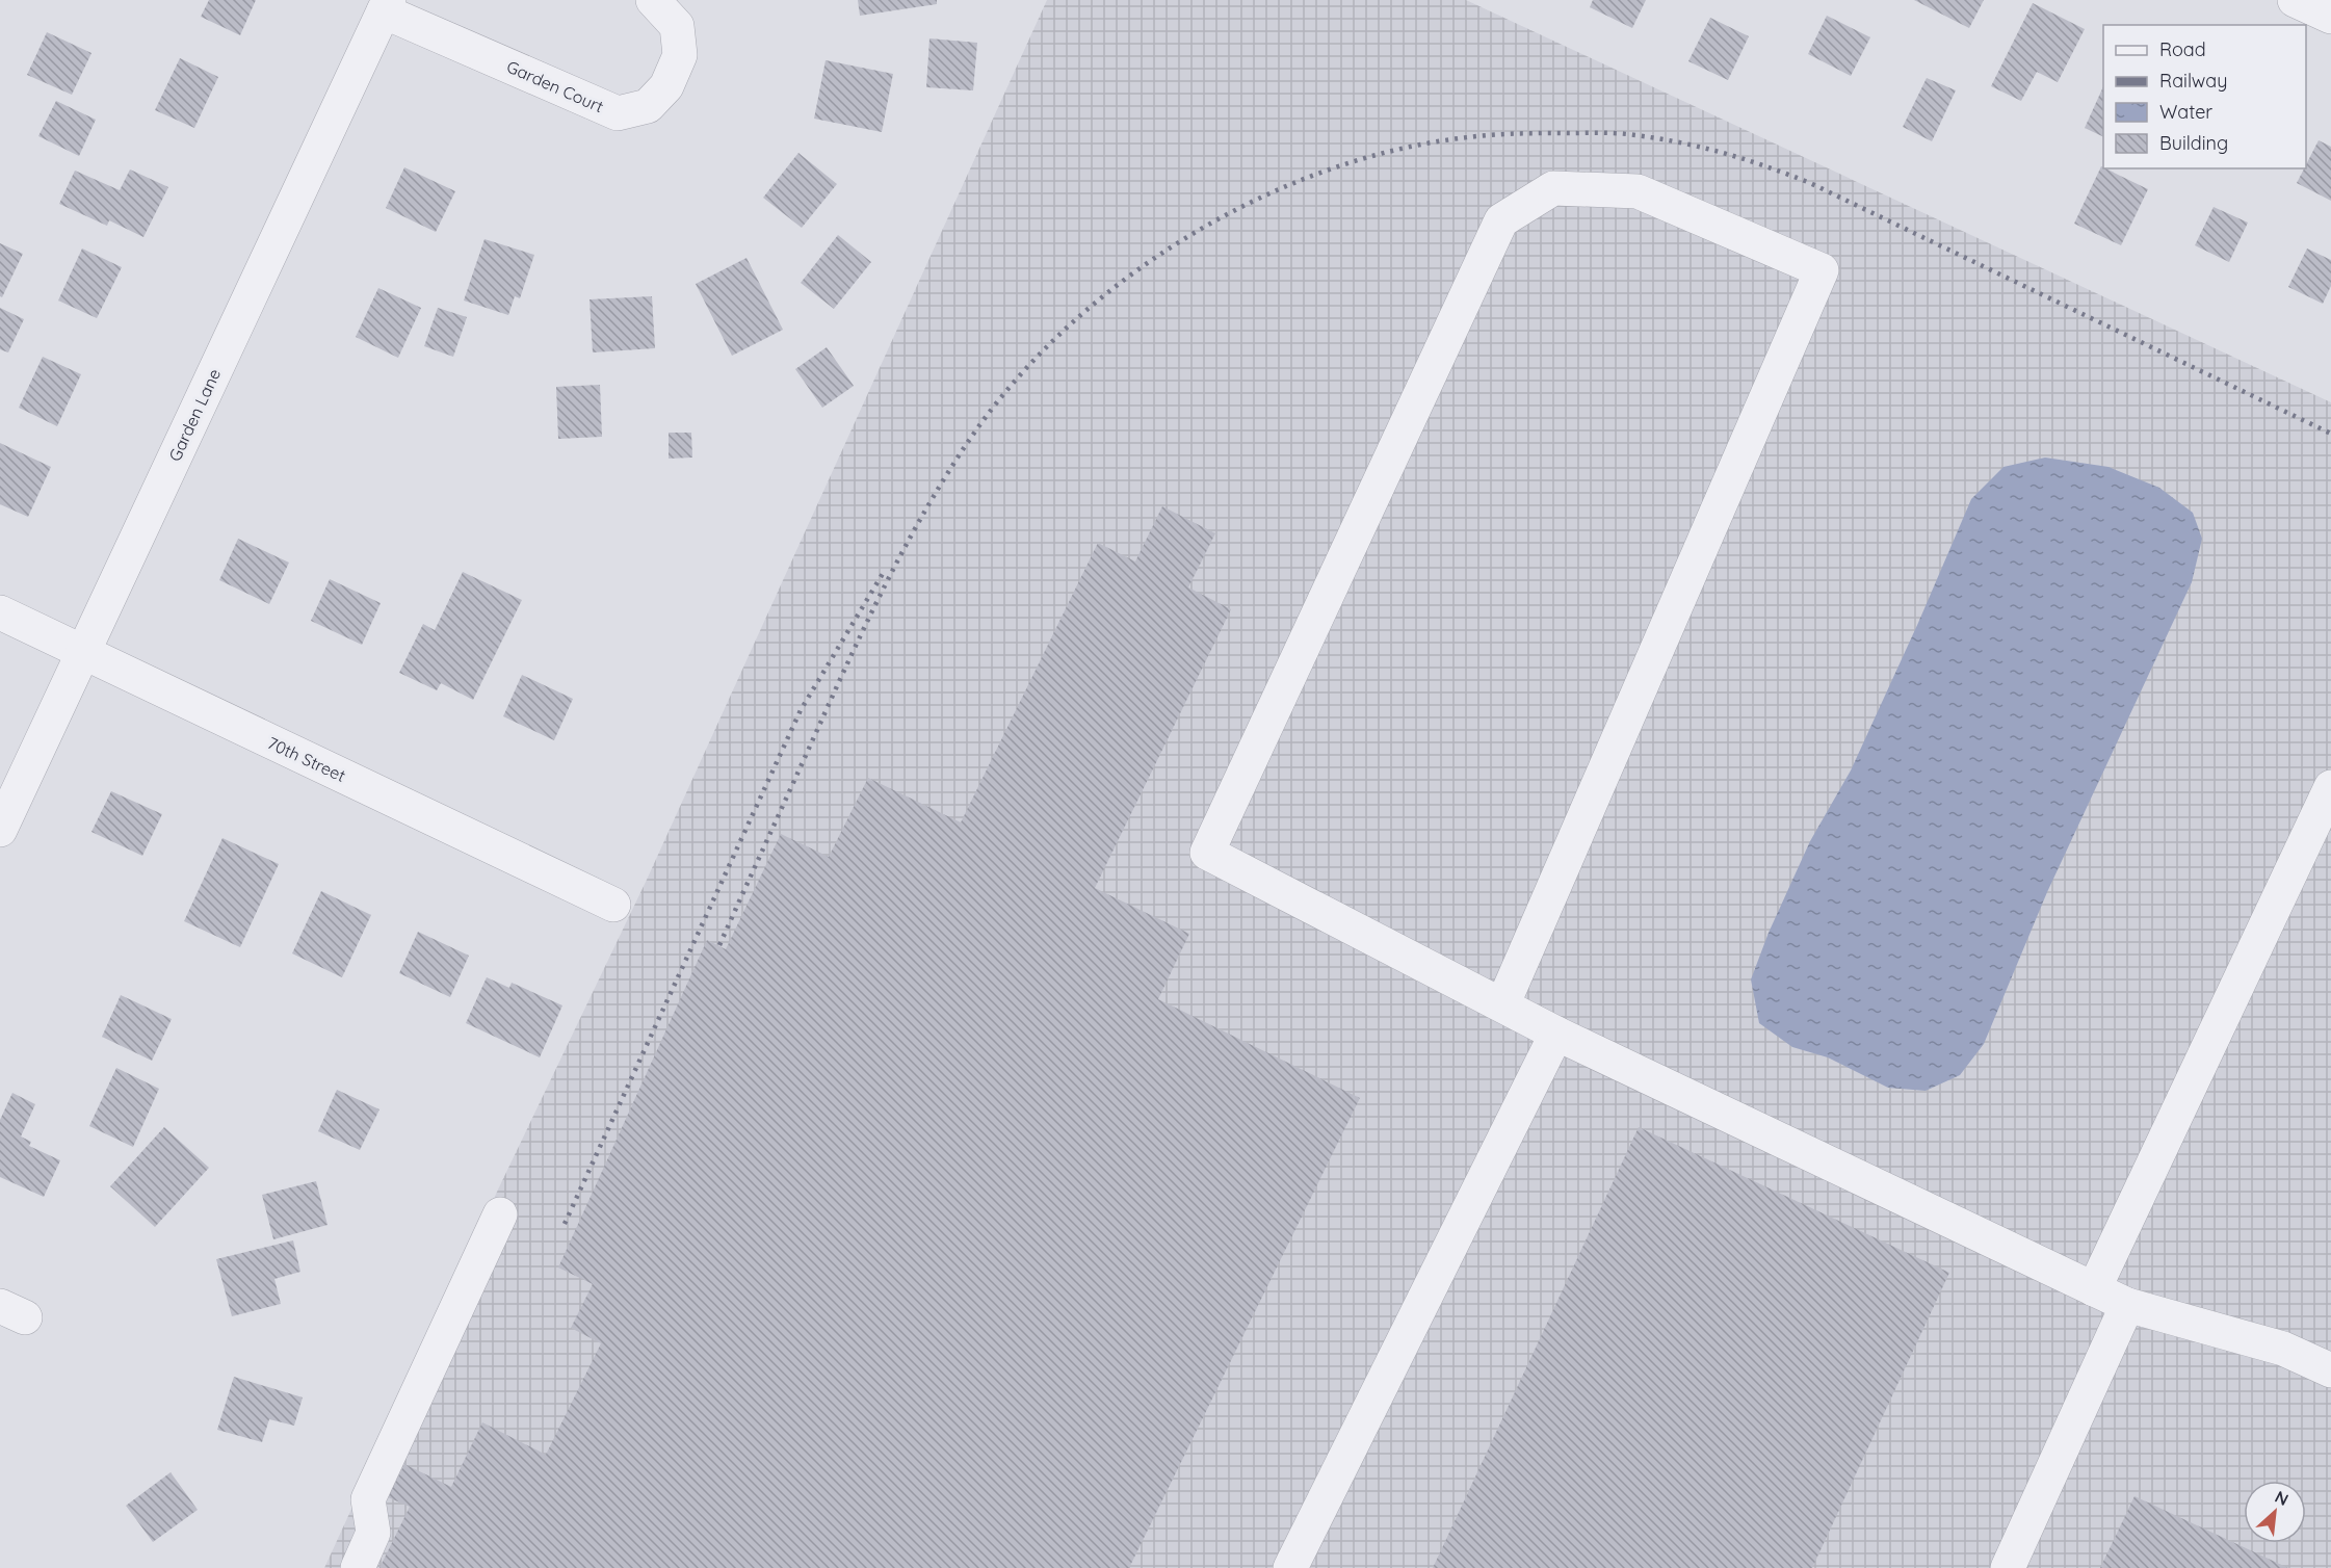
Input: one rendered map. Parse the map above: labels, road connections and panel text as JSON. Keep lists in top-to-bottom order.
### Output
{
  "streets": {
    "street": ["Garden Court", "Garden Lane", "70th Street"]
  },
  "crossings": [
    ["Garden Court", "Garden Lane"],
    ["Garden Lane", "70th Street"]
  ],
  "legend": [
    "Road",
    "Railway",
    "Water",
    "Building"
  ],
  "north": "top right"
}
